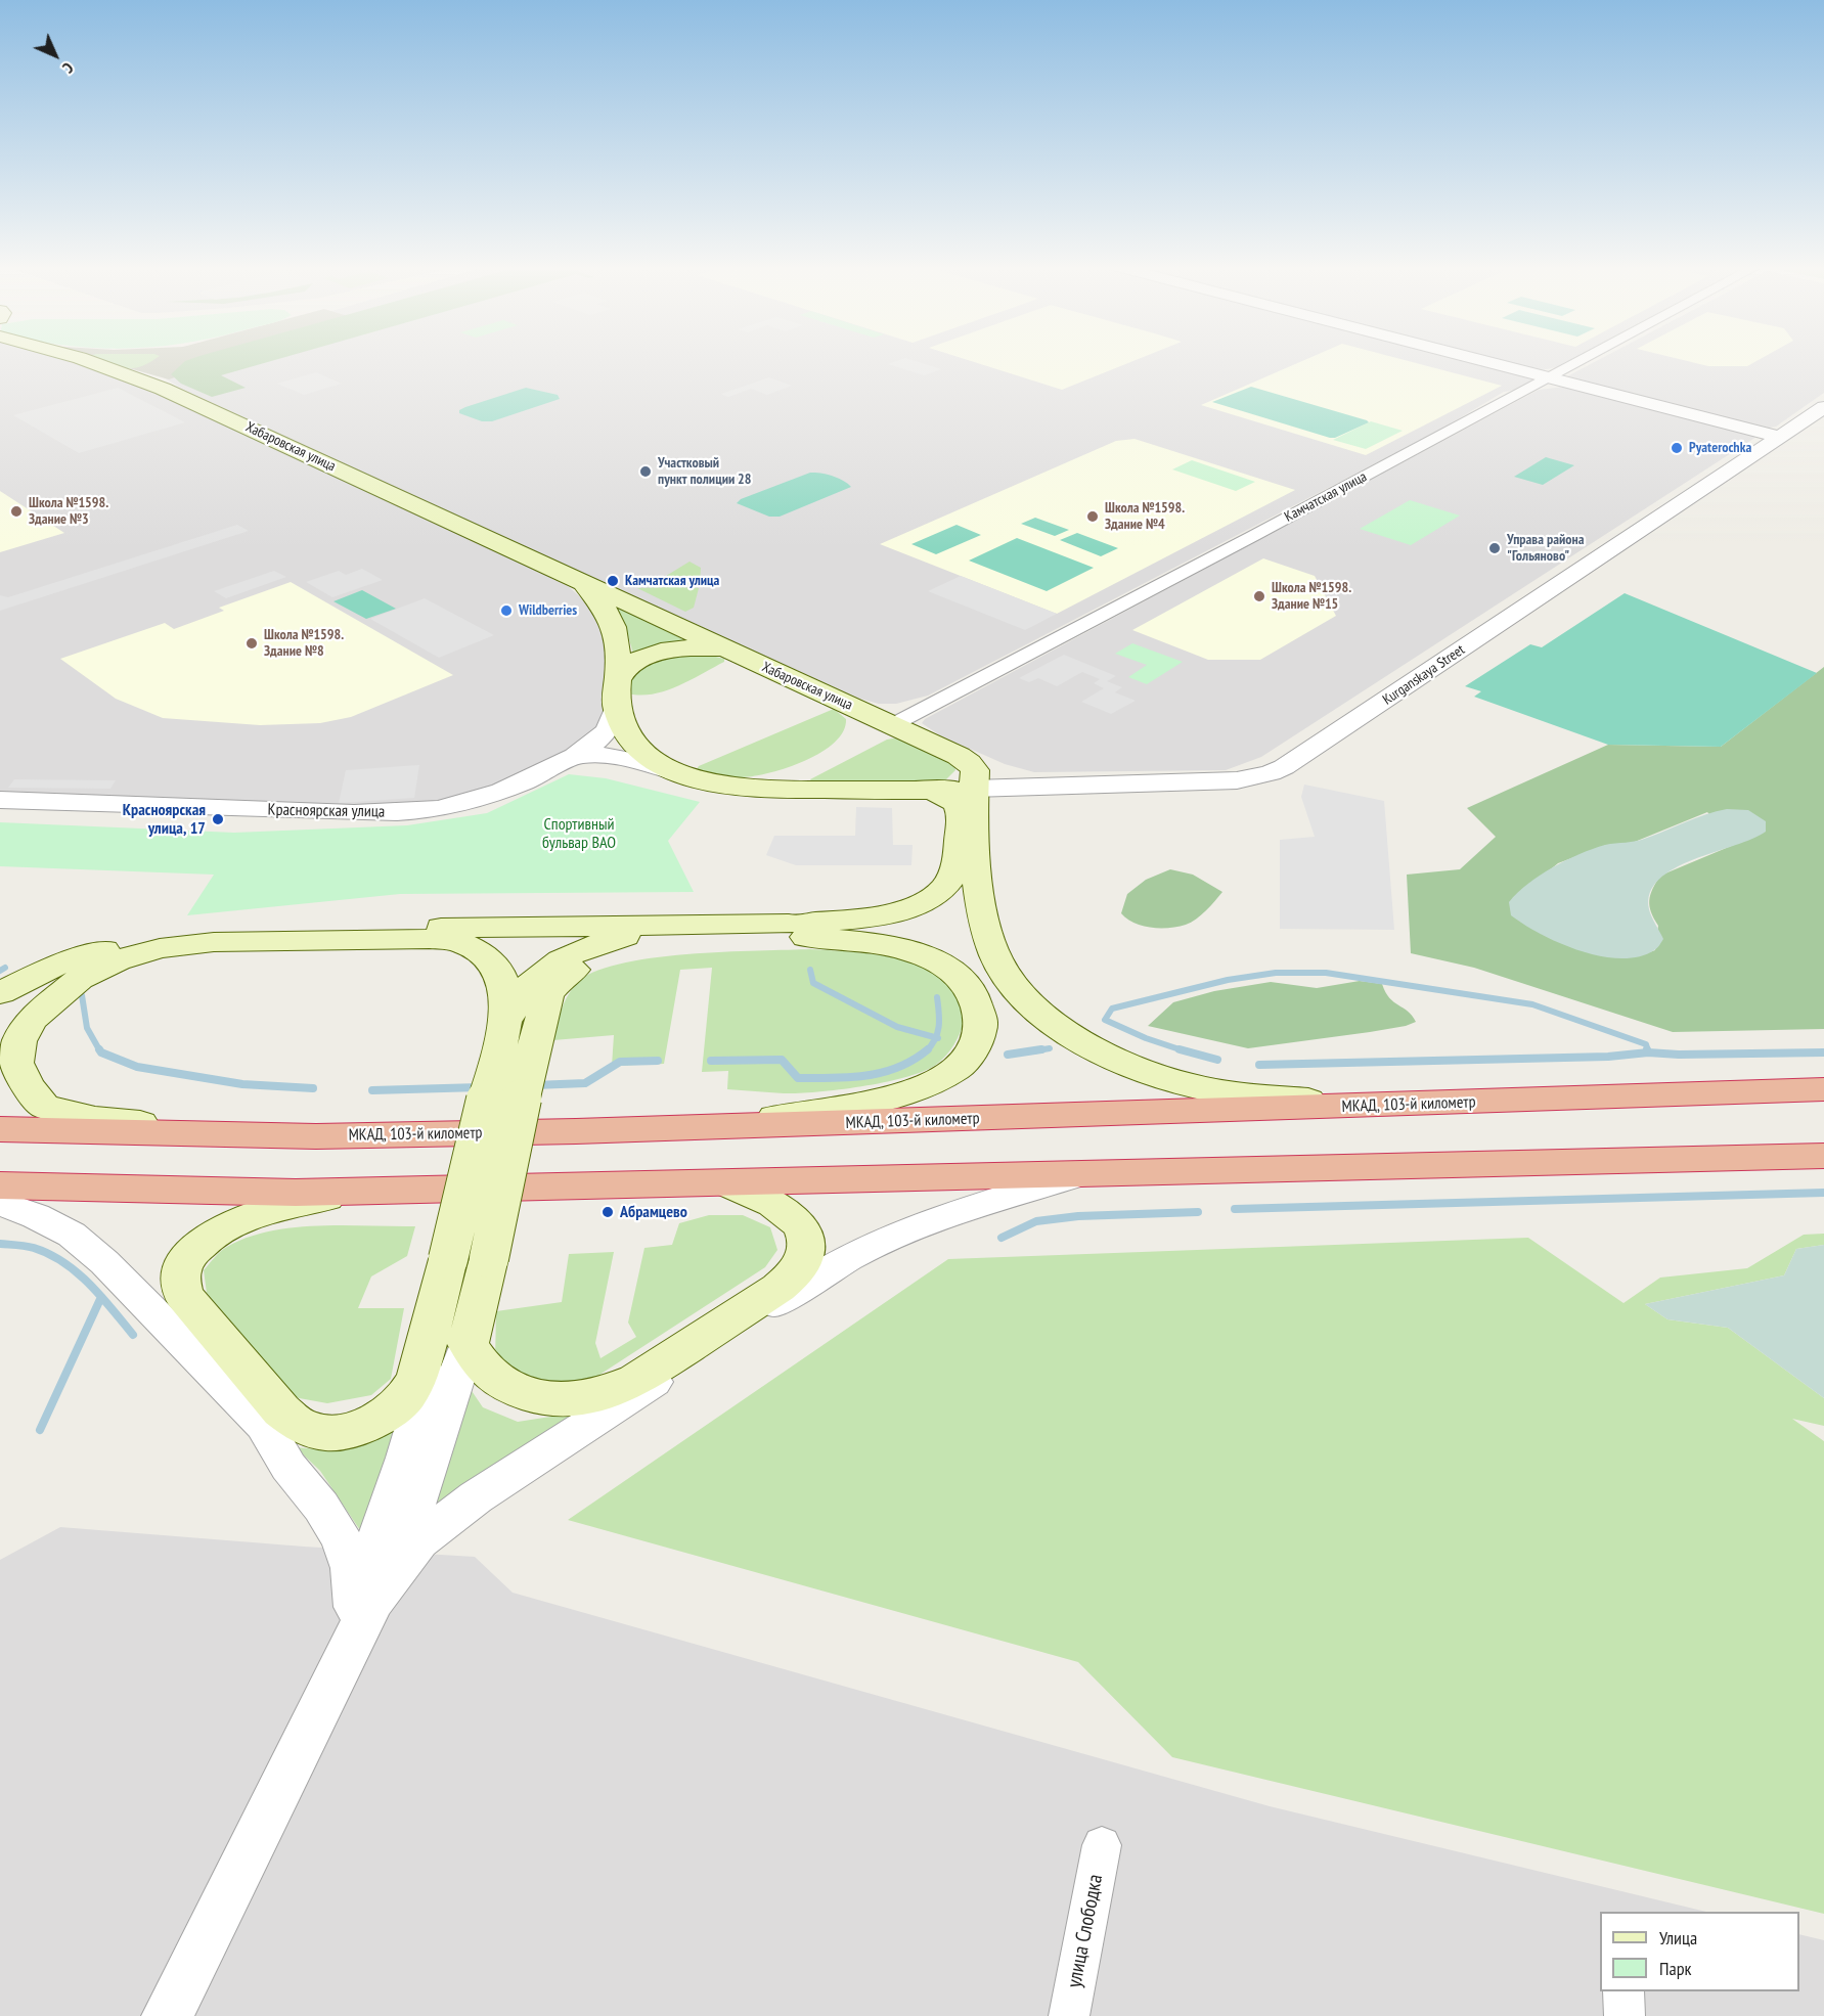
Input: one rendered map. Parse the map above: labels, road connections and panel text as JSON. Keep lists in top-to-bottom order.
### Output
{
  "streets": {
    "highway": ["МКАД, 103-й километр"],
    "main road": ["Хабаровская улица"],
    "street": [
      "Камчатская улица",
      "Kurganskaya Street",
      "Красноярская улица",
      "улица Слободка"
    ]
  },
  "crossings": [
    ["Хабаровская улица", "Камчатская улица"],
    ["Хабаровская улица", "Kurganskaya Street"],
    ["Хабаровская улица", "Красноярская улица"]
  ],
  "parks": ["Спортивный бульвар ВАО"],
  "places": [
    "Pyaterochka",
    "Участковый пункт полиции 28",
    "Школа №1598. Здание №3",
    "Школа №1598. Здание №4",
    "Управа района \"Гольяново\"",
    "Камчатская улица",
    "Школа №1598. Здание №15",
    "Wildberries",
    "Школа №1598. Здание №8",
    "Красноярская улица, 17",
    "Абрамцево"
  ],
  "legend": ["Улица", "Парк"],
  "north": "bottom right"
}
